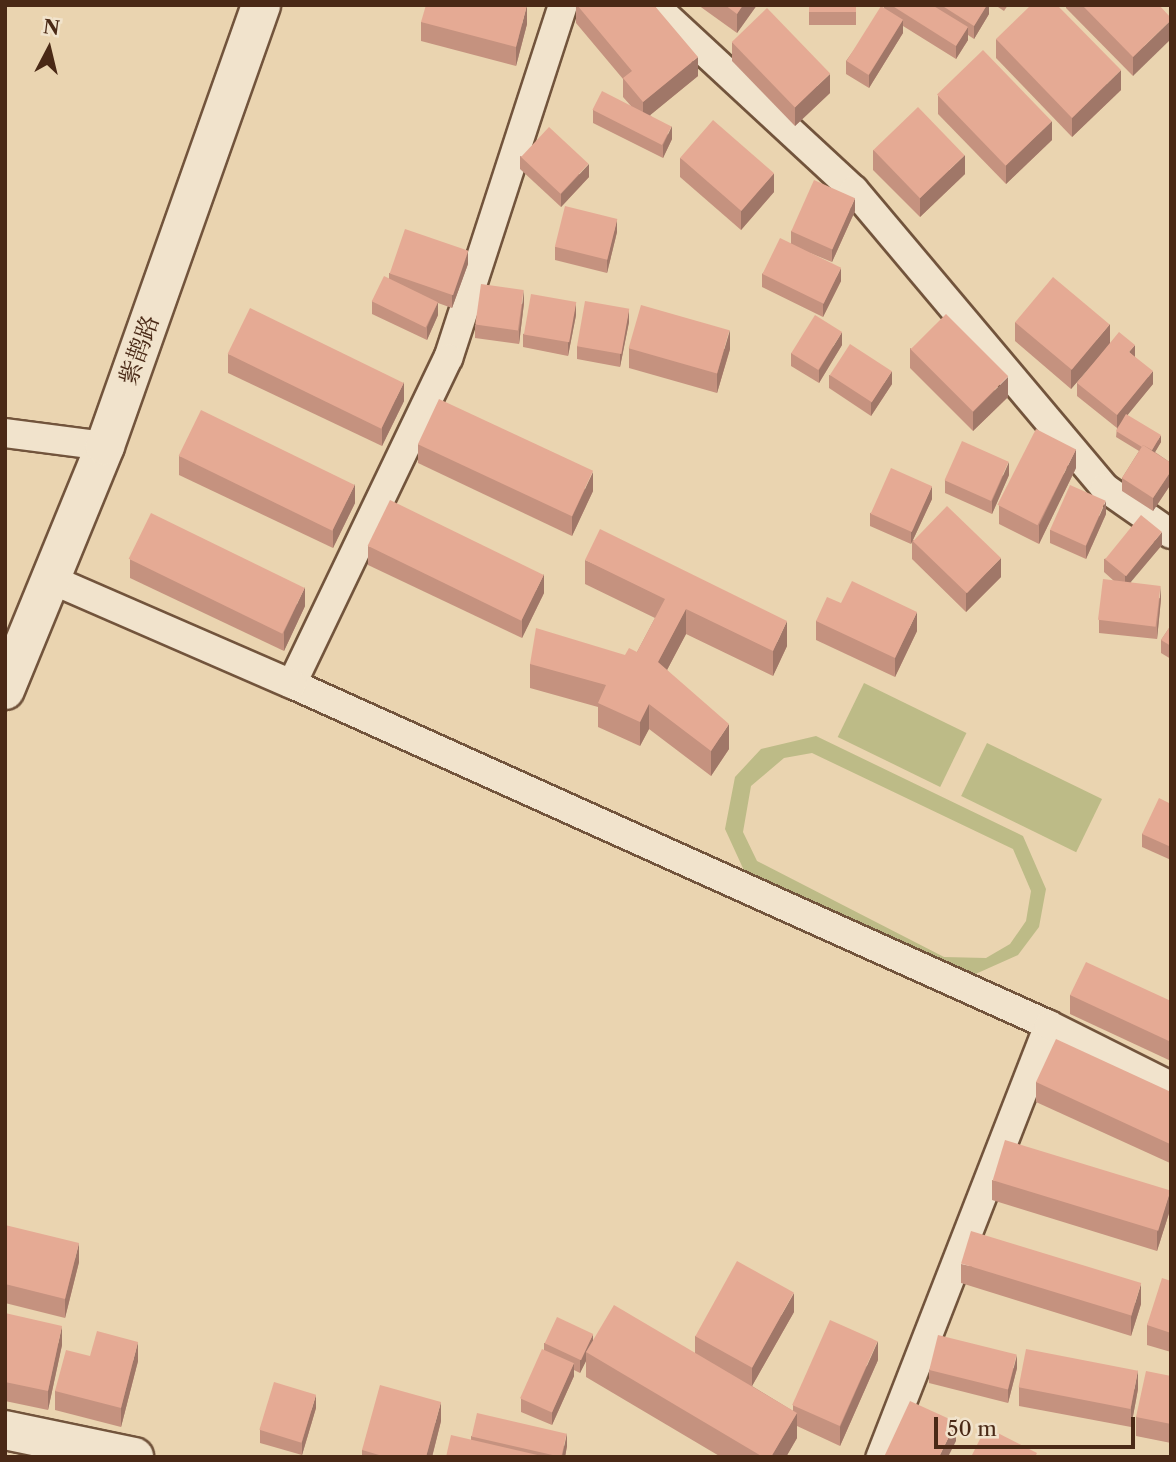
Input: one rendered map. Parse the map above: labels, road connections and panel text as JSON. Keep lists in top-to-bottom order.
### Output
{
  "streets": {
    "street": ["紫鹊路"]
  },
  "scale_bar": "50 m",
  "north": "top"
}
